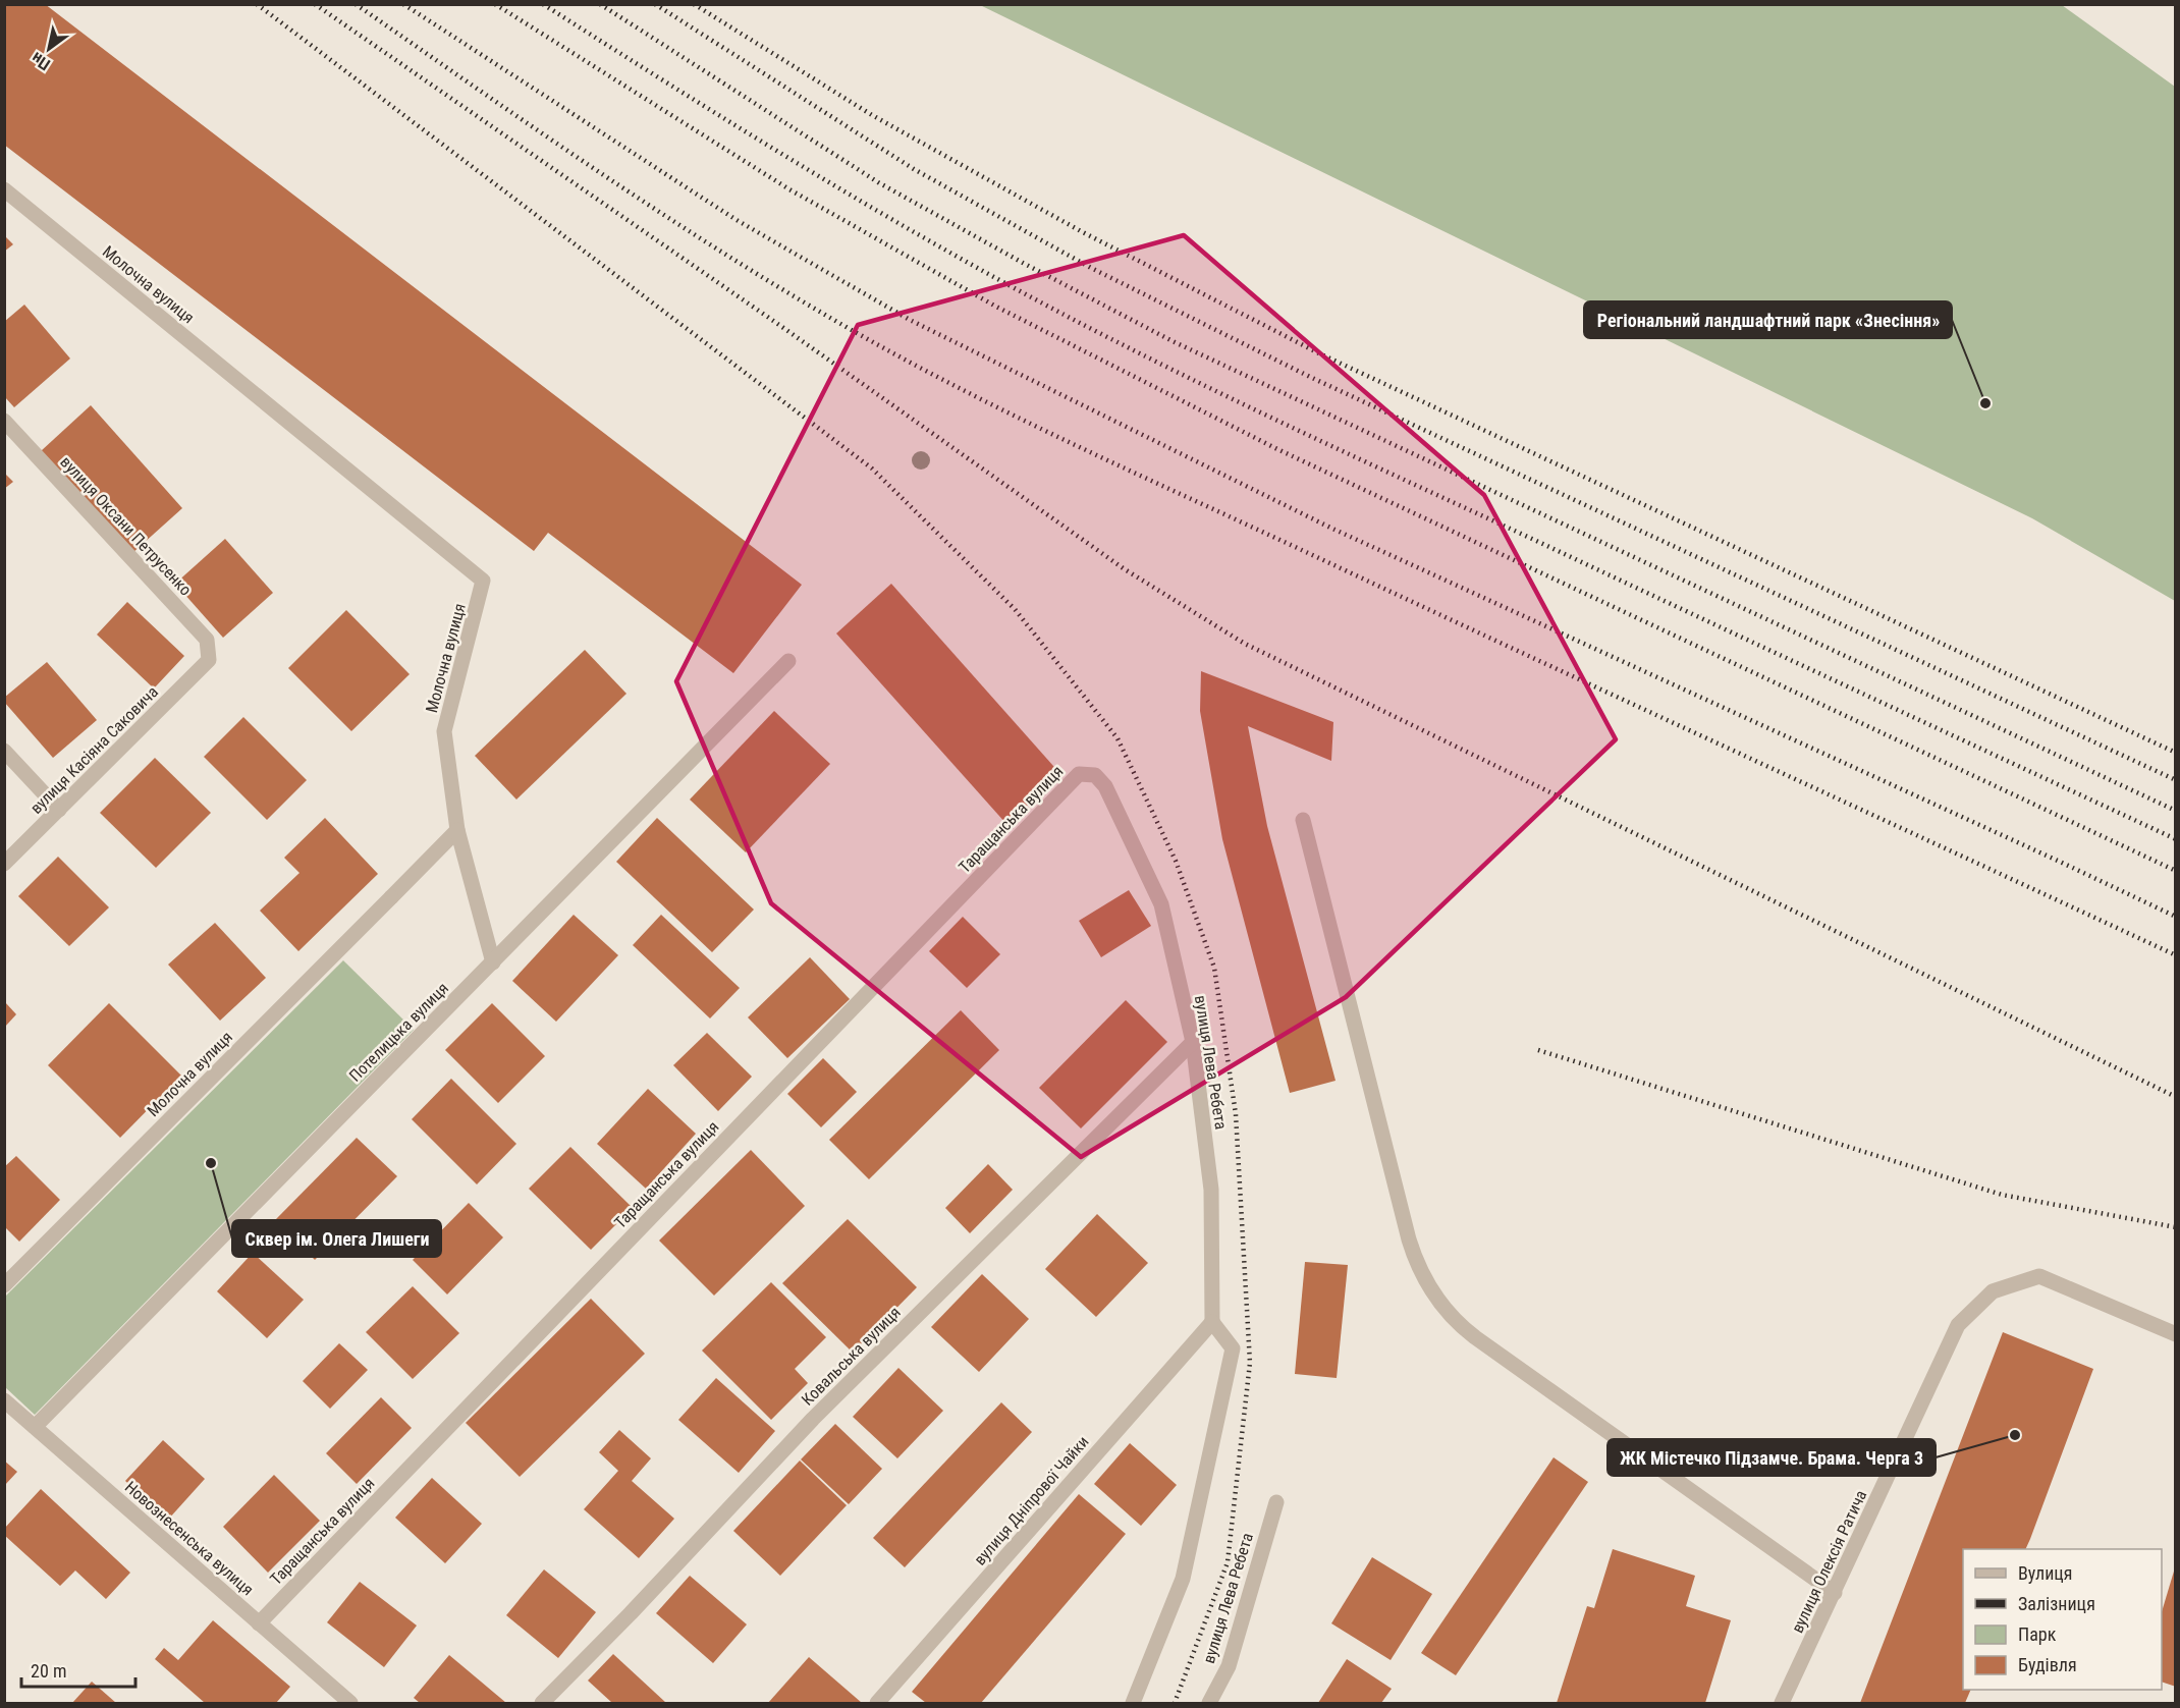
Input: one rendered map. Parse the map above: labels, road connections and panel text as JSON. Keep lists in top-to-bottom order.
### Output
{
  "streets": {
    "street": [
      "Молочна вулиця",
      "вулиця Оксани Петрусенко",
      "вулиця Касіяна Саковича",
      "Таращанська вулиця",
      "Потелицька вулиця",
      "вулиця Лева Ребета",
      "Ковальська вулиця",
      "вулиця Дніпрової Чайки",
      "Новознесенська вулиця",
      "вулиця Олексія Ратича"
    ]
  },
  "crossings": [
    ["вулиця Оксани Петрусенко", "вулиця Касіяна Саковича"],
    ["Таращанська вулиця", "вулиця Лева Ребета"],
    ["Таращанська вулиця", "Новознесенська вулиця"],
    ["Потелицька вулиця", "Новознесенська вулиця"],
    ["вулиця Лева Ребета", "Ковальська вулиця"],
    ["вулиця Лева Ребета", "вулиця Дніпрової Чайки"]
  ],
  "places": ["Регіональний ландшафтний парк «Знесіння»", "Сквер ім. Олега Лишеги", "ЖК Містечко Підзамче. Брама. Черга 3"],
  "legend": [
    "Вулиця",
    "Залізниця",
    "Парк",
    "Будівля"
  ],
  "scale_bar": "20 m",
  "north": "bottom left"
}
